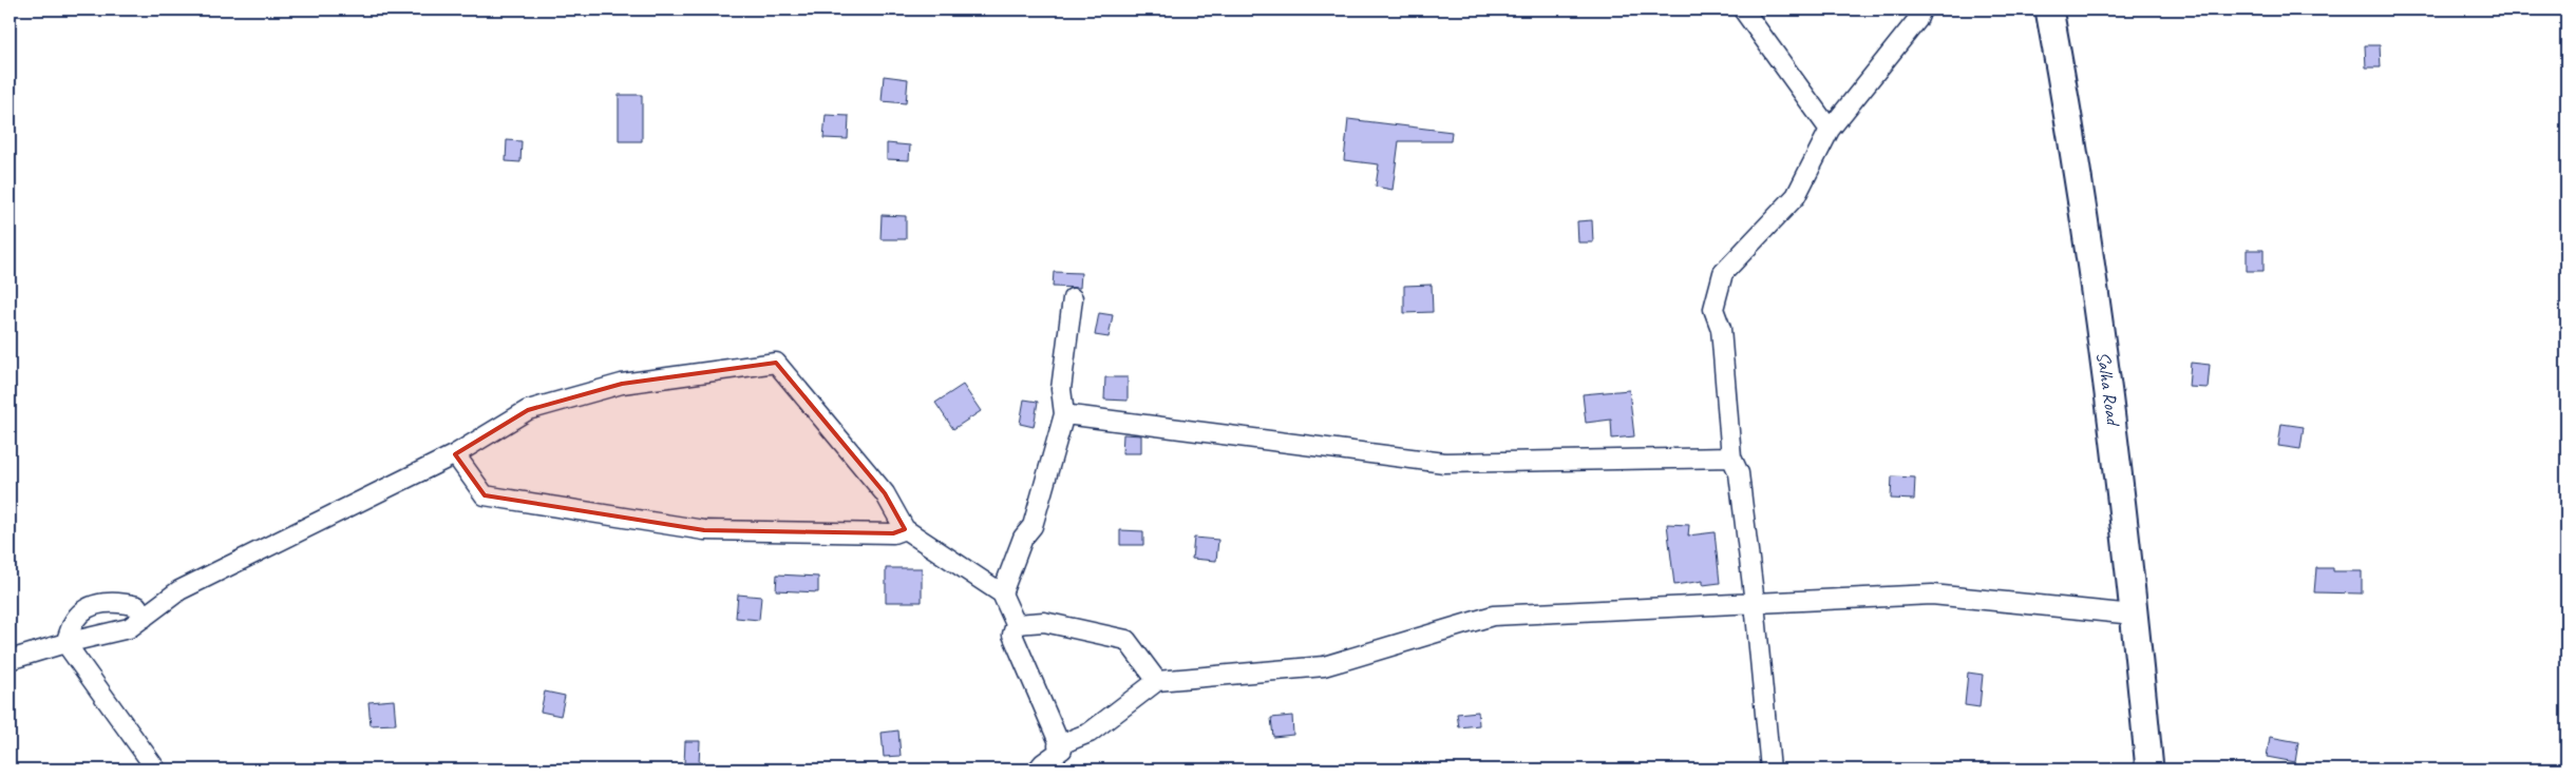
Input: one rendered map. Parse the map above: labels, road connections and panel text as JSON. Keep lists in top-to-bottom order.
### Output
{
  "streets": {
    "main road": ["Salha Road"]
  }
}
